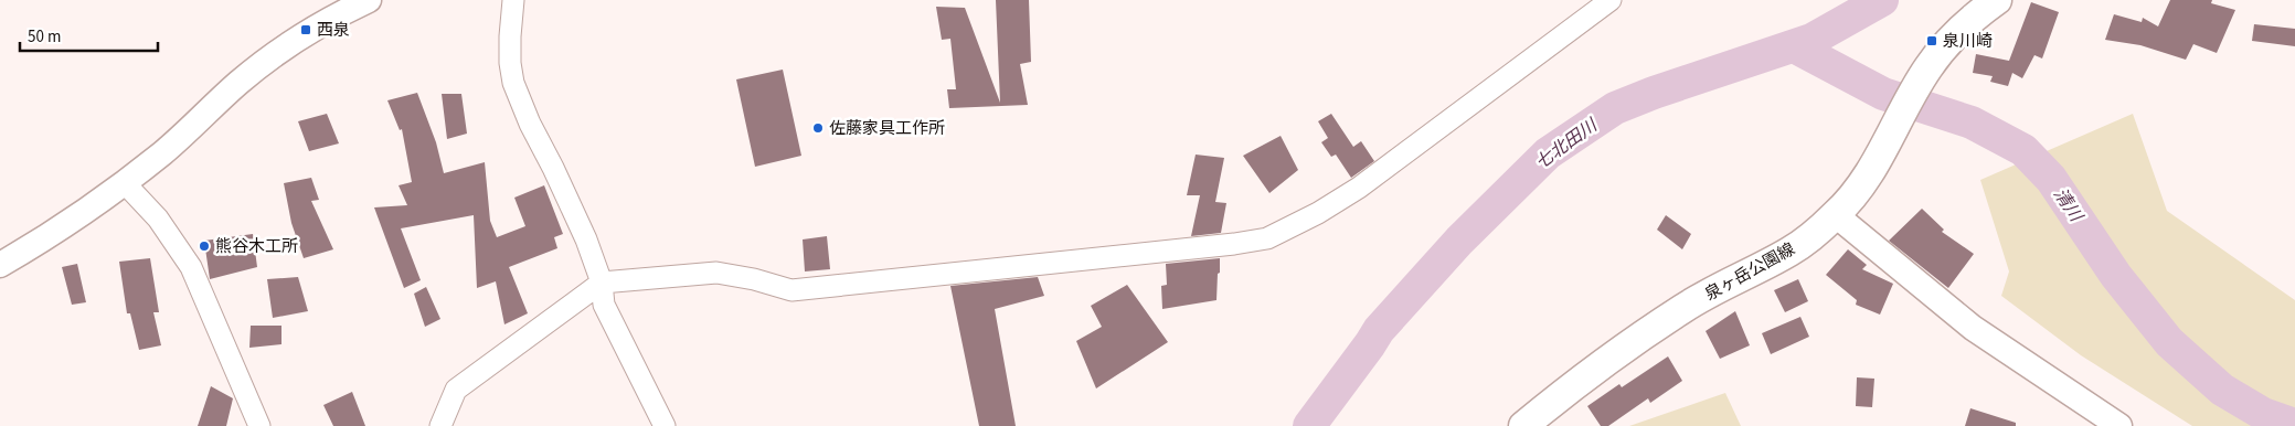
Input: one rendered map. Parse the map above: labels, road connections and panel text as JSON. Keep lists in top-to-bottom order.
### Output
{
  "streets": {
    "main road": ["泉ヶ岳公園線"]
  },
  "water": ["七北田川", "清川"],
  "places": {
    "transit": ["西泉", "泉川崎"],
    "other": ["佐藤家具工作所", "熊谷木工所"]
  },
  "scale_bar": "50 m"
}
